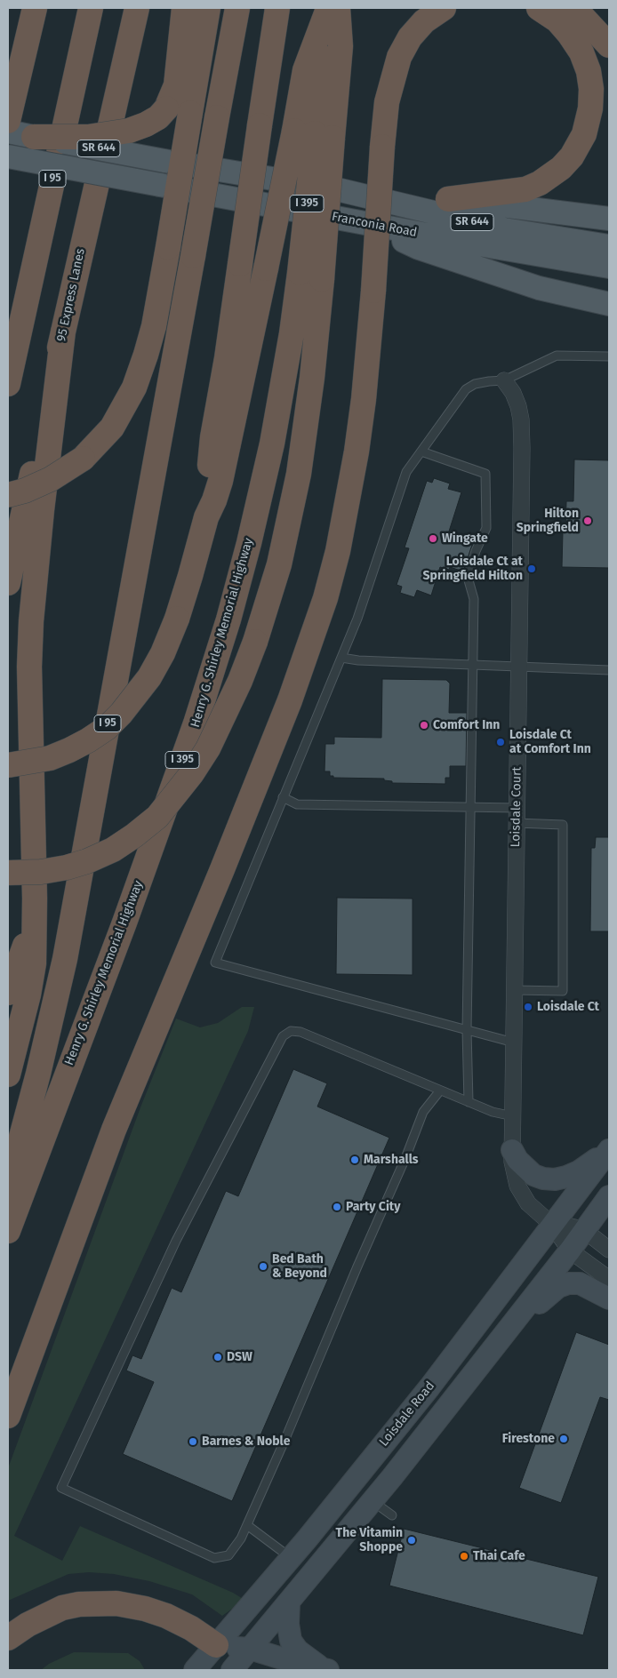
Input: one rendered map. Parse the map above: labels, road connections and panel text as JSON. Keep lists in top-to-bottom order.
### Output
{
  "streets": {
    "highway": [
      "I 95",
      "I 395",
      "95 Express Lanes",
      "Henry G. Shirley Memorial Highway"
    ],
    "main road": ["SR 644", "Franconia Road", "Loisdale Road"],
    "street": ["Loisdale Court"]
  },
  "crossings": [
    ["SR 644", "Franconia Road"],
    ["Loisdale Court", "Loisdale Road"]
  ],
  "places": [
    "Hilton Springfield",
    "Wingate",
    "Loisdale Ct at Springfield Hilton",
    "Comfort Inn",
    "Loisdale Ct at Comfort Inn",
    "Loisdale Ct",
    "Marshalls",
    "Party City",
    "Bed Bath & Beyond",
    "DSW",
    "Firestone",
    "Barnes & Noble",
    "The Vitamin Shoppe",
    "Thai Cafe"
  ]
}
